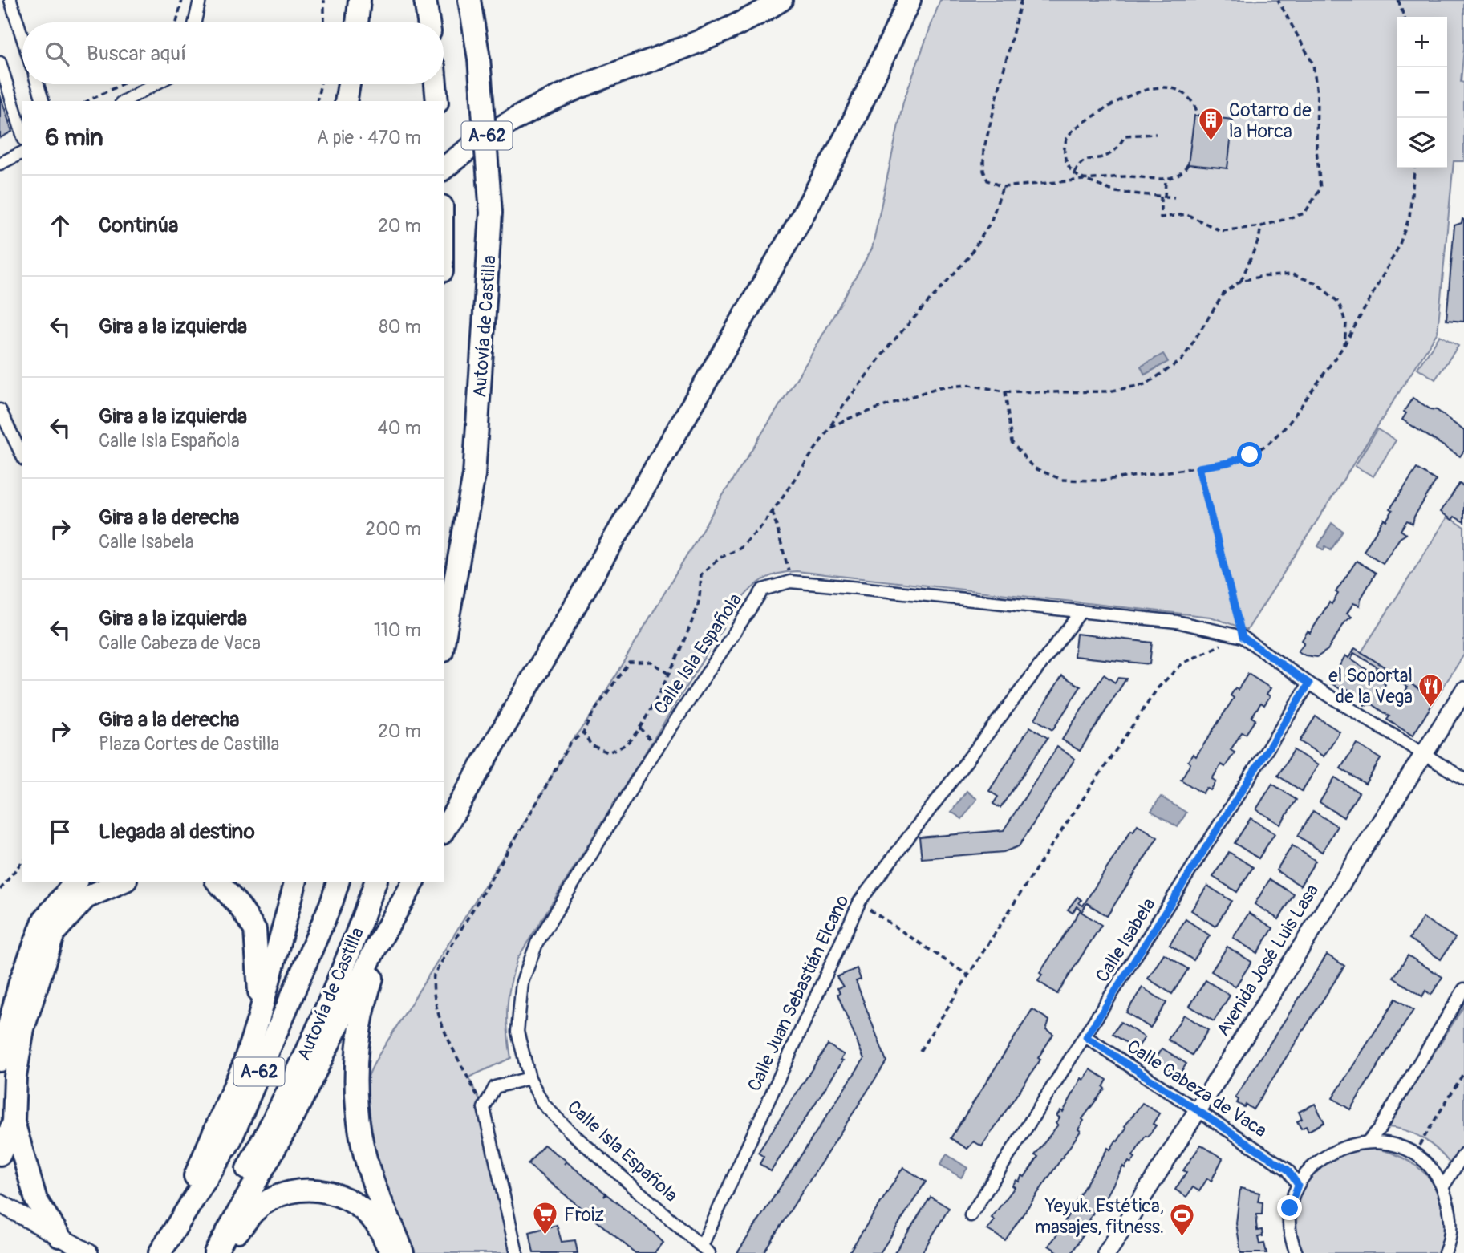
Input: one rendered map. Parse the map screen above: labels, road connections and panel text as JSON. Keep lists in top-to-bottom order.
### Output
{
  "streets": {
    "highway": ["A-62", "Autovía de Castilla"],
    "street": [
      "Calle Isla Española",
      "Calle Isabela",
      "Avenida José Luis Lasa",
      "Calle Juan Sebastián Elcano",
      "Calle Cabeza de Vaca"
    ]
  },
  "crossings": [
    ["Calle Isla Española", "Calle Isabela"],
    ["Calle Isla Española", "Avenida José Luis Lasa"],
    ["Calle Isla Española", "Calle Juan Sebastián Elcano"],
    ["Calle Isabela", "Calle Cabeza de Vaca"],
    ["Avenida José Luis Lasa", "Calle Cabeza de Vaca"]
  ],
  "places": {
    "building": ["Cotarro de la Horca"],
    "restaurant": ["el Soportal de la Vega"],
    "supermarket": ["Froiz"],
    "sports": ["Yeyuk. Estética, masajes, fitness."]
  },
  "page": {
    "map_buttons": ["+", "−"],
    "search": "Buscar aquí",
    "heading": ["6 min", "A pie · 470 m"],
    "list": [
      ["Continúa", "20 m"],
      ["Gira a la izquierda", "80 m"],
      ["Gira a la izquierda", "Calle Isla Española", "40 m"],
      ["Gira a la derecha", "Calle Isabela", "200 m"],
      ["Gira a la izquierda", "Calle Cabeza de Vaca", "110 m"],
      ["Gira a la derecha", "Plaza Cortes de Castilla", "20 m"],
      "Llegada al destino"
    ]
  }
}
